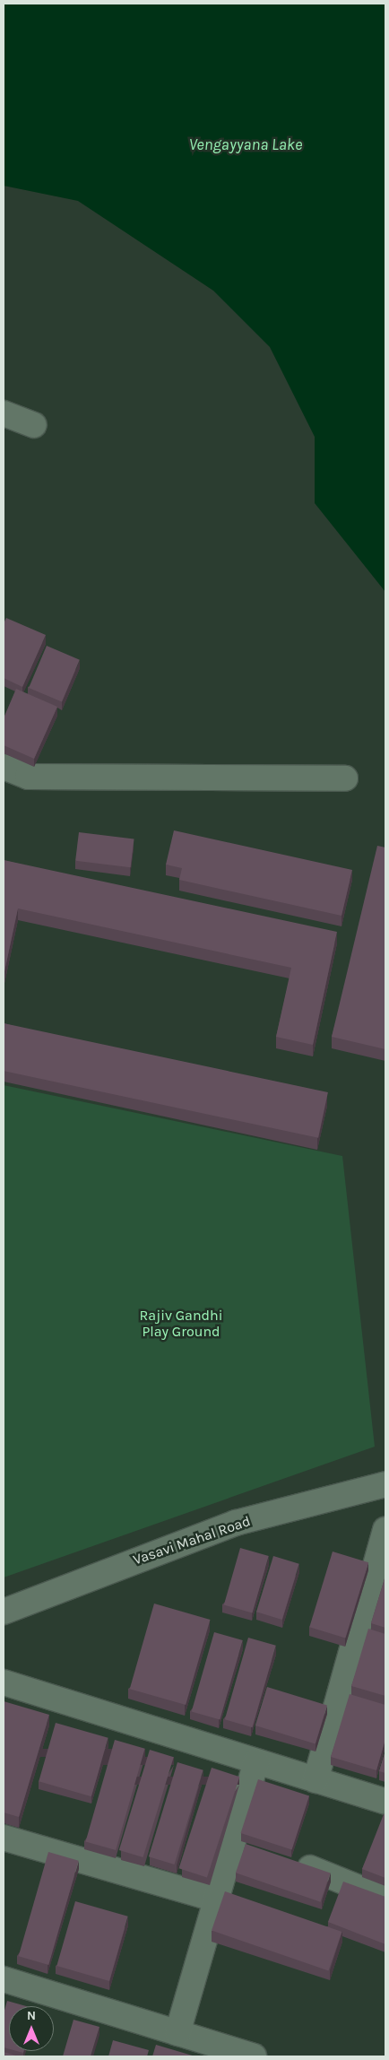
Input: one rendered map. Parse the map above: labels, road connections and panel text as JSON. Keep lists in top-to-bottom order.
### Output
{
  "streets": {
    "street": ["Vasavi Mahal Road"]
  },
  "water": ["Vengayyana Lake"],
  "parks": ["Rajiv Gandhi Play Ground"],
  "north": "top"
}
